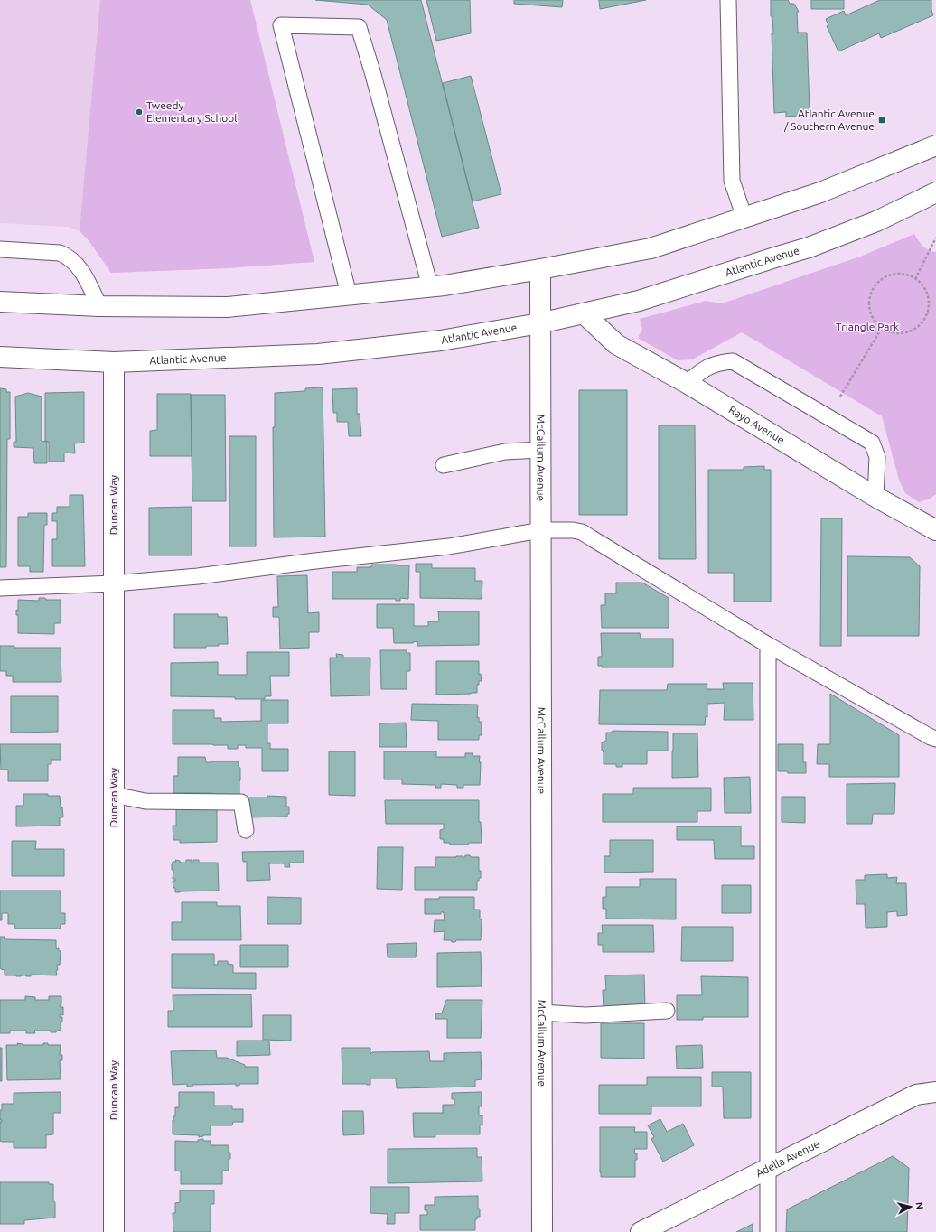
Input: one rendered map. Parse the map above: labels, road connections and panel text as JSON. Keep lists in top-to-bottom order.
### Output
{
  "streets": {
    "street": [
      "Atlantic Avenue",
      "Rayo Avenue",
      "McCallum Avenue",
      "Duncan Way",
      "Adella Avenue"
    ]
  },
  "crossings": [
    ["Atlantic Avenue", "Rayo Avenue"],
    ["Atlantic Avenue", "McCallum Avenue"],
    ["Atlantic Avenue", "Duncan Way"]
  ],
  "parks": ["Triangle Park"],
  "places": {
    "other": ["Tweedy Elementary School"],
    "transit": ["Atlantic Avenue / Southern Avenue"]
  },
  "north": "right"
}
